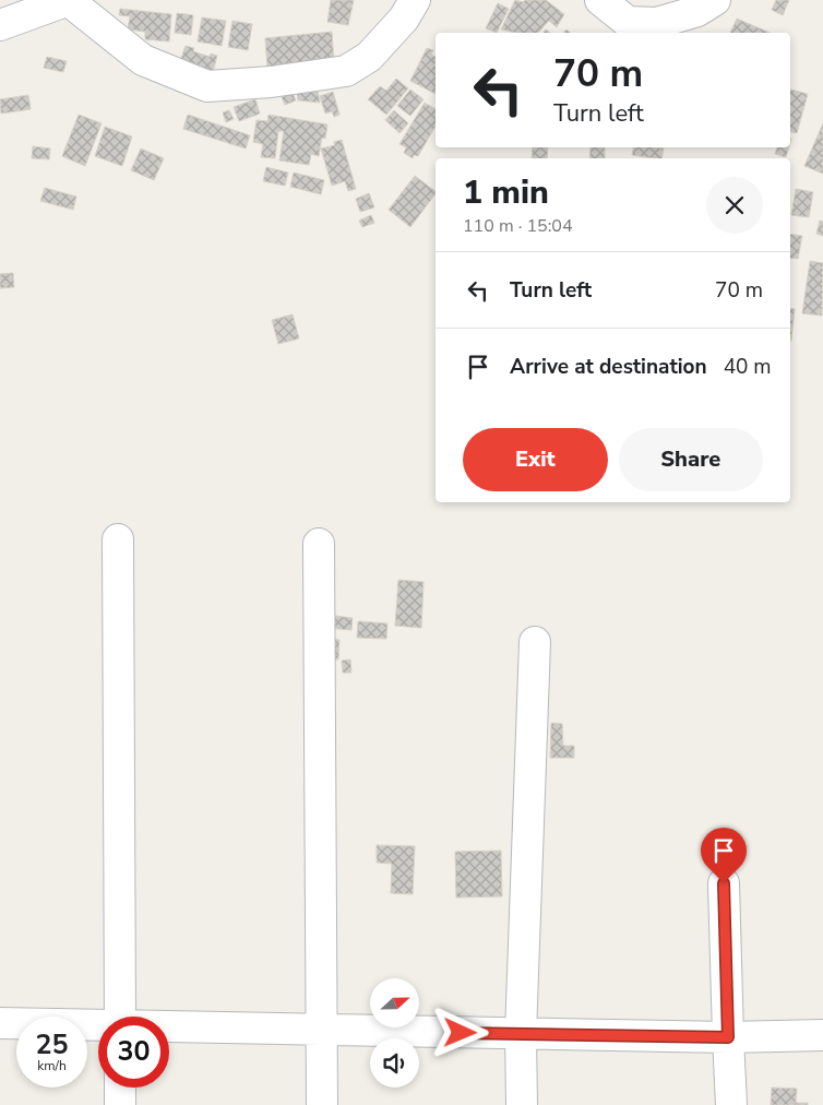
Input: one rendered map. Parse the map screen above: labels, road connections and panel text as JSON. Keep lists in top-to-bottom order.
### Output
{
  "north": "right",
  "page": {
    "turn": ["70 m", "Turn left"],
    "heading": ["1 min", "110 m · 15:04"],
    "list": [
      {
        "name": "Turn left",
        "value": "70 m"
      },
      {
        "name": "Arrive at destination",
        "value": "40 m"
      }
    ],
    "buttons": ["Exit", "Share"],
    "speed": "25 km/h",
    "limit": "30"
  }
}
